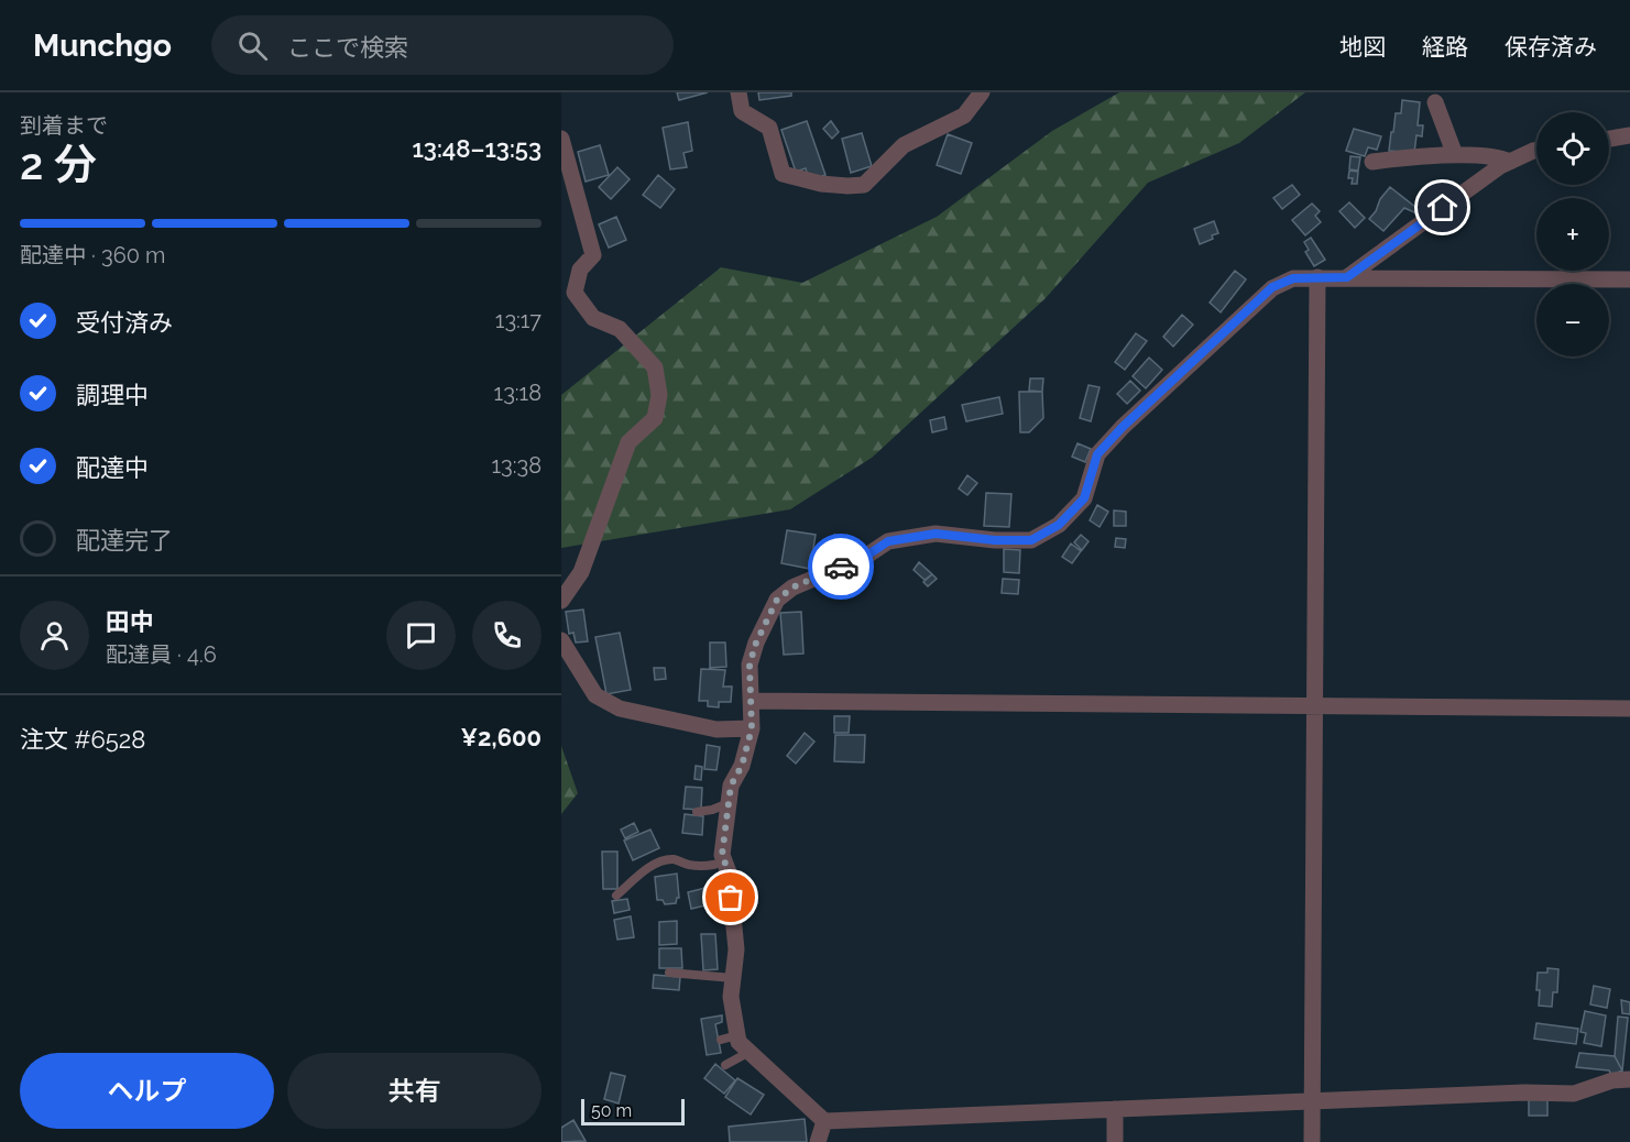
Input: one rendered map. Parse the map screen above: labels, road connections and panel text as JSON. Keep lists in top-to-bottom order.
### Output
{
  "scale_bar": "50 m",
  "page": {
    "header": "Munchgo",
    "search": "ここで検索",
    "nav": ["地図", "経路", "保存済み"],
    "heading": ["2 分", "到着まで", "13:48–13:53"],
    "panel": [
      "田中",
      "配達員 · 4.6",
      "注文 #6528",
      "¥2,600"
    ],
    "map_buttons": ["+", "−"],
    "bar": "配達中 · 360 m",
    "list": [
      ["受付済み", "13:17"],
      ["調理中", "13:18"],
      ["配達中", "13:38"],
      "配達完了"
    ],
    "buttons": ["ヘルプ", "共有"],
    "scale": "50 m"
  }
}
